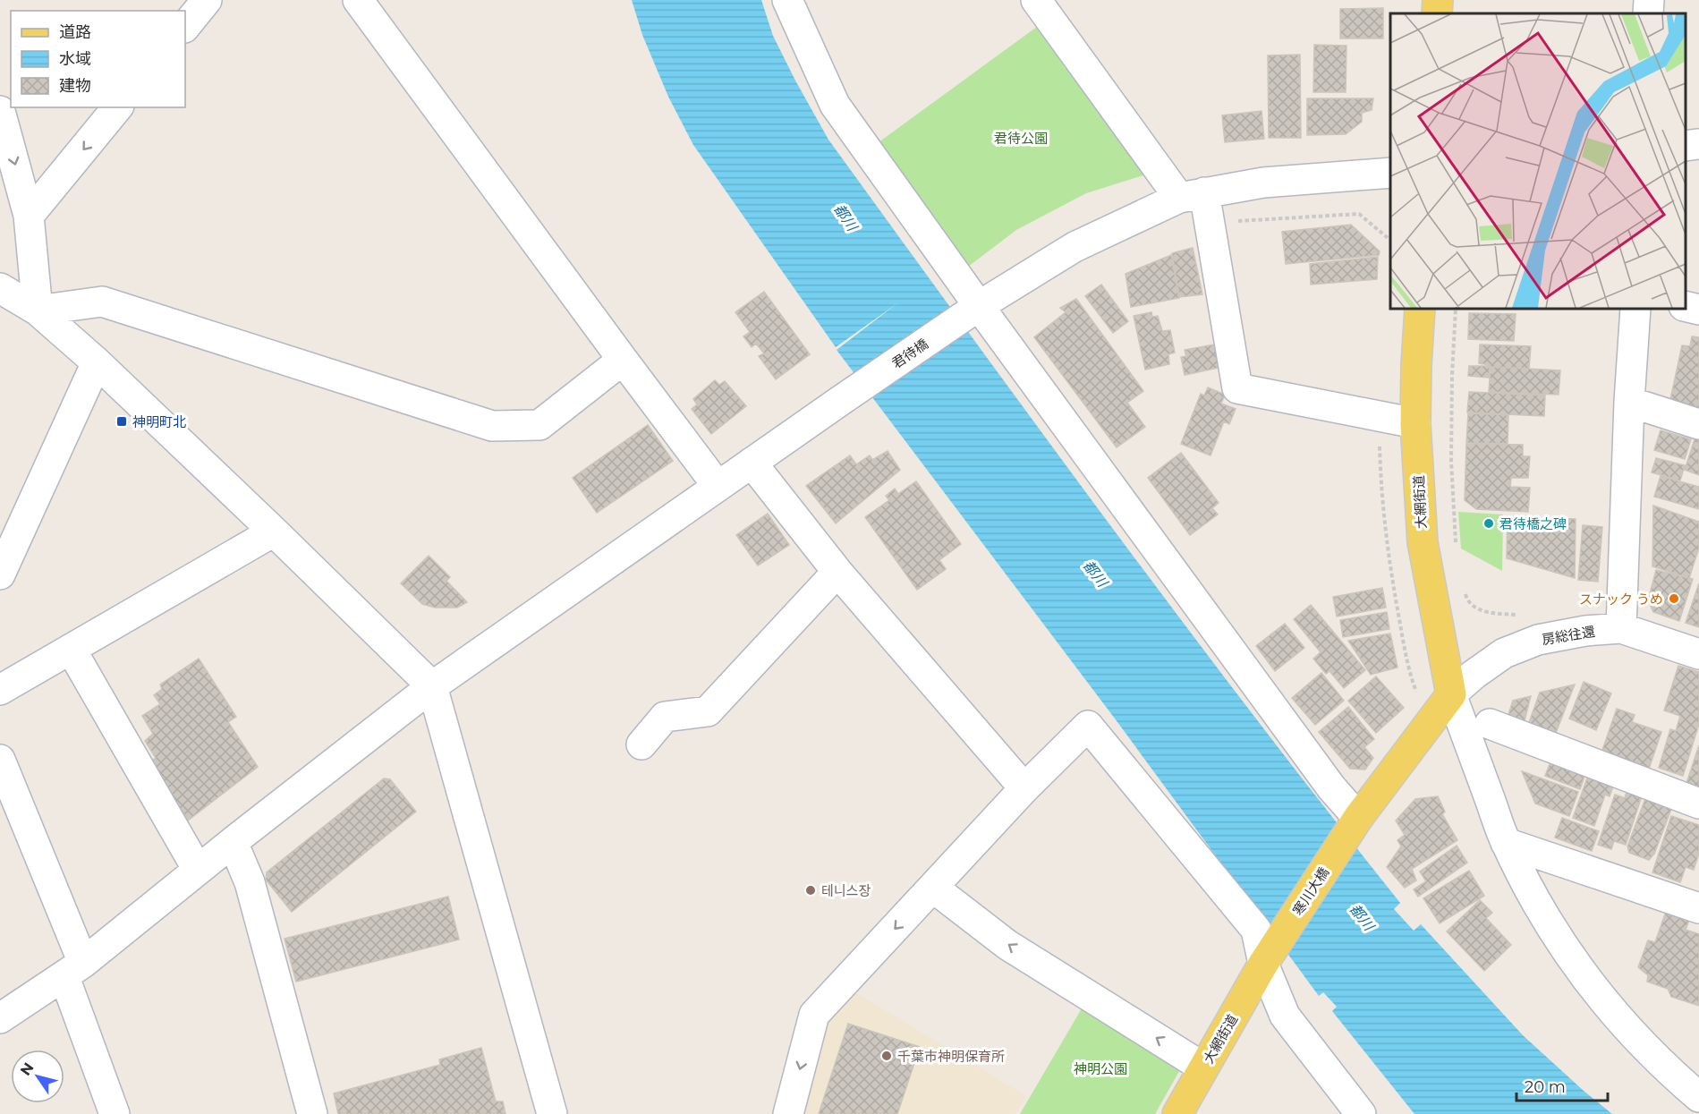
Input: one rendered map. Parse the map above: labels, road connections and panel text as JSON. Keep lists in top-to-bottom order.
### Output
{
  "streets": {
    "main road": ["大網街道", "寒川大橋"],
    "street": ["君待橋", "房総往還"]
  },
  "crossings": [
    ["大網街道", "房総往還"],
    ["大網街道", "寒川大橋"],
    ["房総往還", "寒川大橋"]
  ],
  "water": ["都川"],
  "parks": ["君待公園", "神明公園"],
  "places": {
    "transit": ["神明町北"],
    "other": [
      "君待橋之碑",
      "スナック うめ",
      "테니스장",
      "千葉市神明保育所"
    ]
  },
  "legend": ["道路", "水域", "建物"],
  "scale_bar": "20 m",
  "north": "top left"
}
